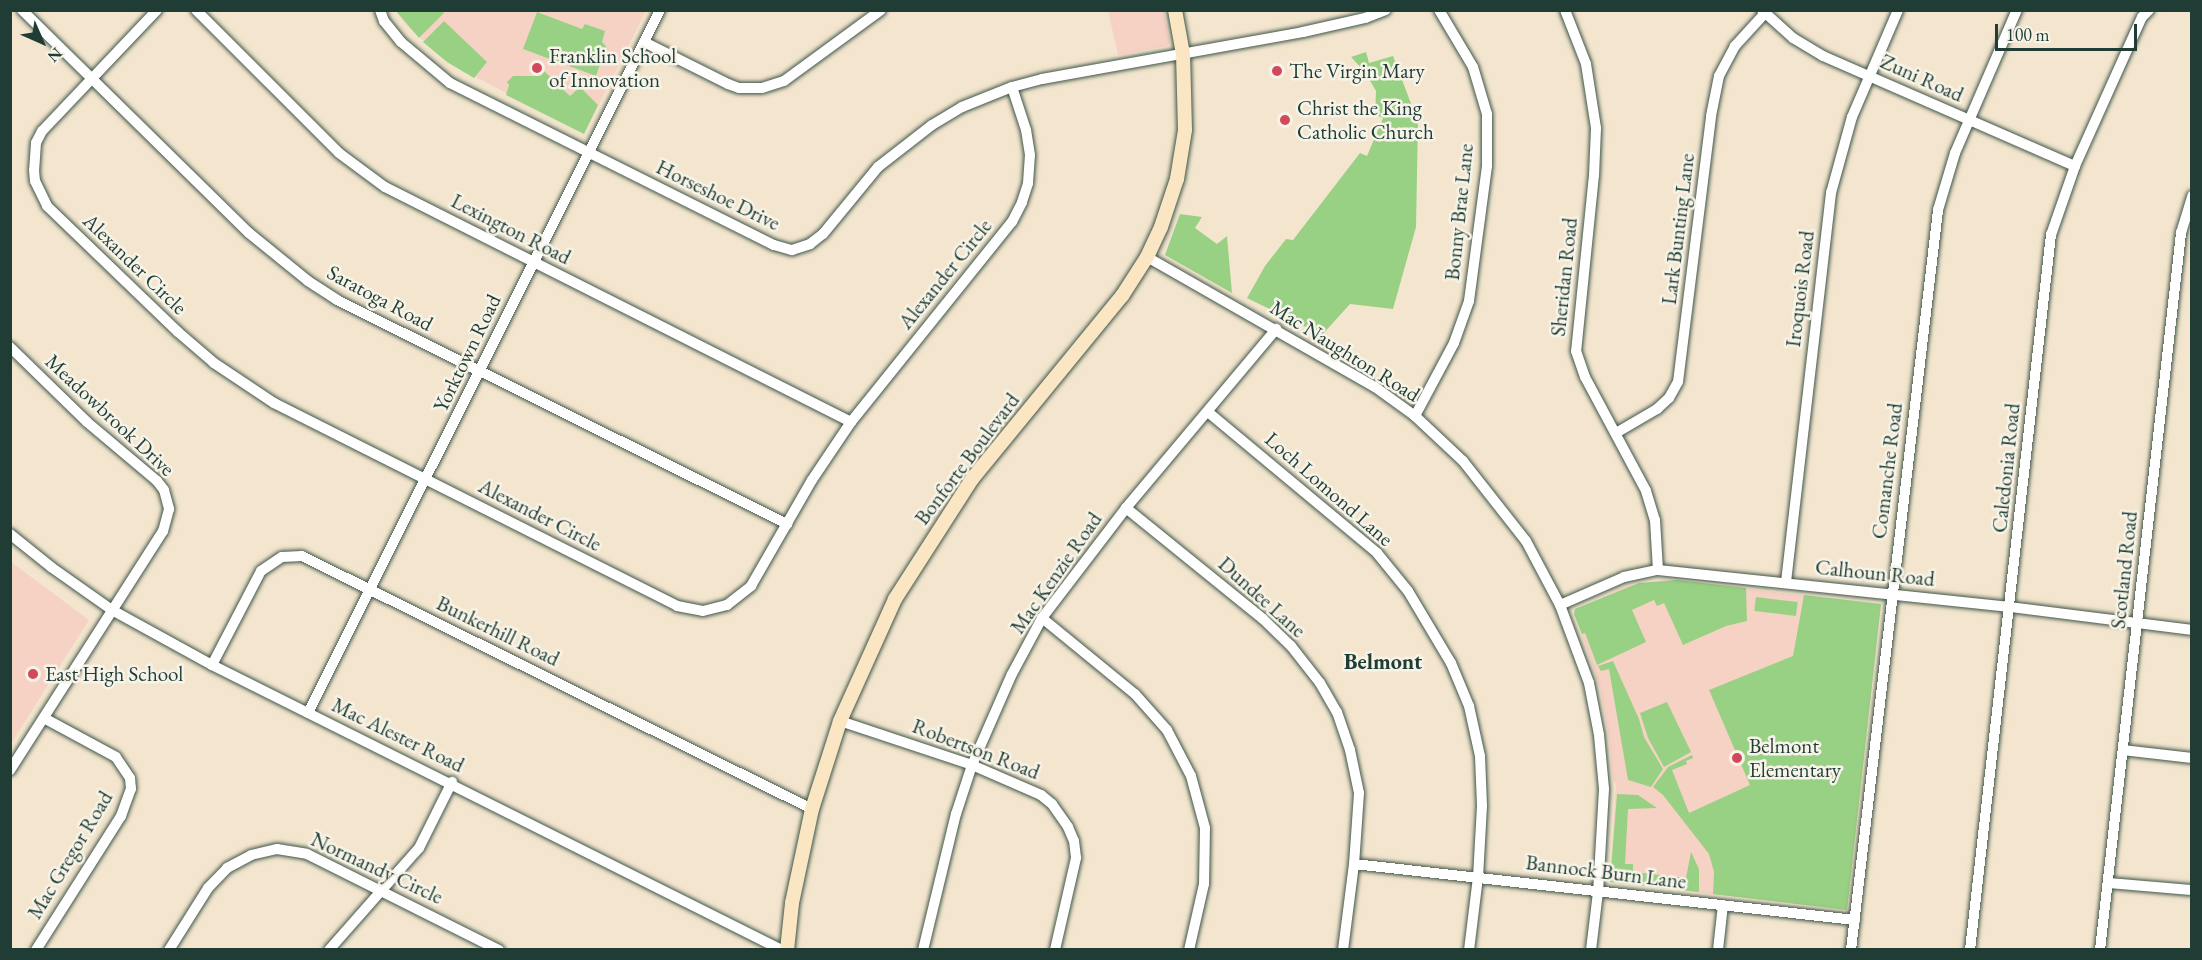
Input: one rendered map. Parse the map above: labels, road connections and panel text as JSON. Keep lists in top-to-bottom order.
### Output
{
  "streets": {
    "main road": ["Bonforte Boulevard"],
    "street": [
      "Zuni Road",
      "Horseshoe Drive",
      "Bonny Brae Lane",
      "Lexington Road",
      "Lark Bunting Lane",
      "Alexander Circle",
      "Sheridan Road",
      "Iroquois Road",
      "Saratoga Road",
      "Mac Naughton Road",
      "Yorktown Road",
      "Meadowbrook Drive",
      "Caledonia Road",
      "Comanche Road",
      "Loch Lomond Lane",
      "Scotland Road",
      "Mac Kenzie Road",
      "Calhoun Road",
      "Dundee Lane",
      "Bunkerhill Road",
      "Mac Alester Road",
      "Robertson Road",
      "Mac Gregor Road",
      "Normandy Circle",
      "Bannock Burn Lane"
    ]
  },
  "crossings": [
    ["Zuni Road", "Lark Bunting Lane"],
    ["Zuni Road", "Iroquois Road"],
    ["Zuni Road", "Caledonia Road"],
    ["Zuni Road", "Comanche Road"],
    ["Horseshoe Drive", "Alexander Circle"],
    ["Horseshoe Drive", "Yorktown Road"],
    ["Horseshoe Drive", "Bonforte Boulevard"],
    ["Bonny Brae Lane", "Mac Naughton Road"],
    ["Lexington Road", "Alexander Circle"],
    ["Lexington Road", "Yorktown Road"],
    ["Lark Bunting Lane", "Sheridan Road"],
    ["Alexander Circle", "Saratoga Road"],
    ["Alexander Circle", "Yorktown Road"],
    ["Sheridan Road", "Calhoun Road"],
    ["Iroquois Road", "Calhoun Road"],
    ["Saratoga Road", "Yorktown Road"],
    ["Mac Naughton Road", "Bonforte Boulevard"],
    ["Mac Naughton Road", "Mac Kenzie Road"],
    ["Mac Naughton Road", "Calhoun Road"],
    ["Mac Naughton Road", "Bannock Burn Lane"],
    ["Yorktown Road", "Bunkerhill Road"],
    ["Yorktown Road", "Mac Alester Road"],
    ["Meadowbrook Drive", "Mac Alester Road"],
    ["Meadowbrook Drive", "Mac Gregor Road"],
    ["Bonforte Boulevard", "Bunkerhill Road"],
    ["Bonforte Boulevard", "Robertson Road"],
    ["Caledonia Road", "Calhoun Road"],
    ["Comanche Road", "Calhoun Road"],
    ["Comanche Road", "Bannock Burn Lane"],
    ["Loch Lomond Lane", "Mac Kenzie Road"],
    ["Loch Lomond Lane", "Bannock Burn Lane"],
    ["Scotland Road", "Calhoun Road"],
    ["Mac Kenzie Road", "Dundee Lane"],
    ["Mac Kenzie Road", "Robertson Road"],
    ["Dundee Lane", "Bannock Burn Lane"],
    ["Bunkerhill Road", "Mac Alester Road"]
  ],
  "districts": ["Belmont"],
  "places": [
    "Franklin School of Innovation",
    "The Virgin Mary",
    "Christ the King Catholic Church",
    "East High School",
    "Belmont Elementary"
  ],
  "scale_bar": "100 m",
  "north": "bottom right"
}
